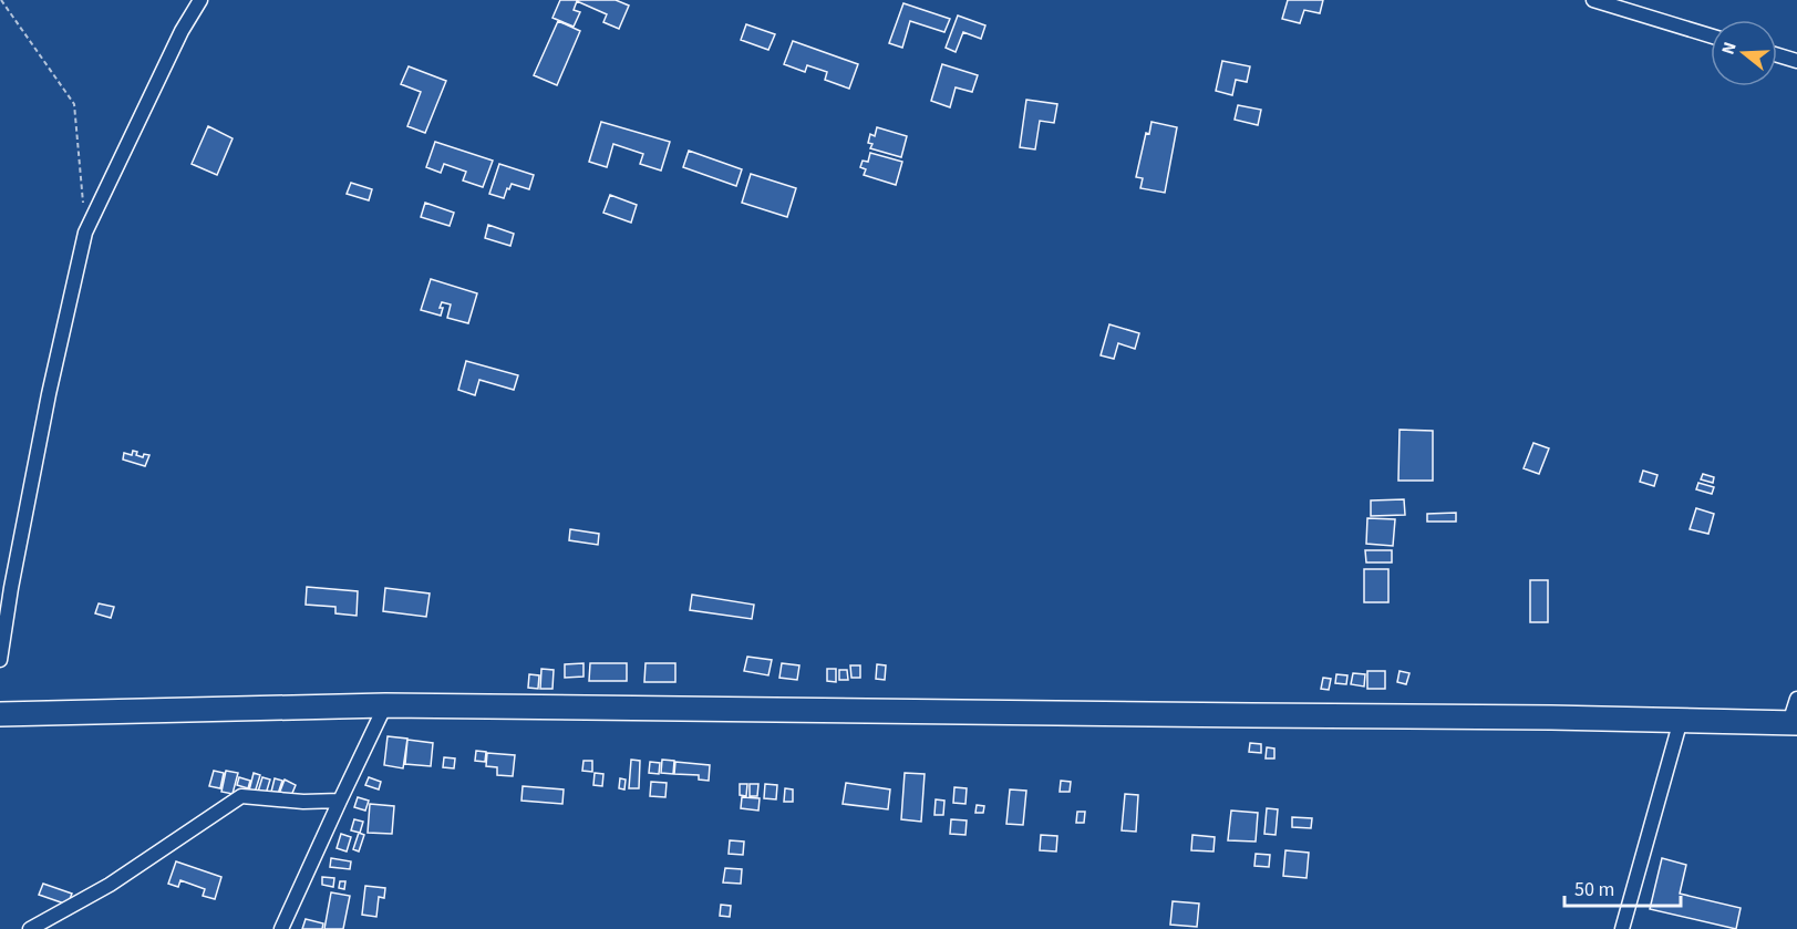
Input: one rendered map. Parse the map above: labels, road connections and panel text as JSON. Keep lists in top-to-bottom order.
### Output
{
  "scale_bar": "50 m",
  "north": "left"
}
